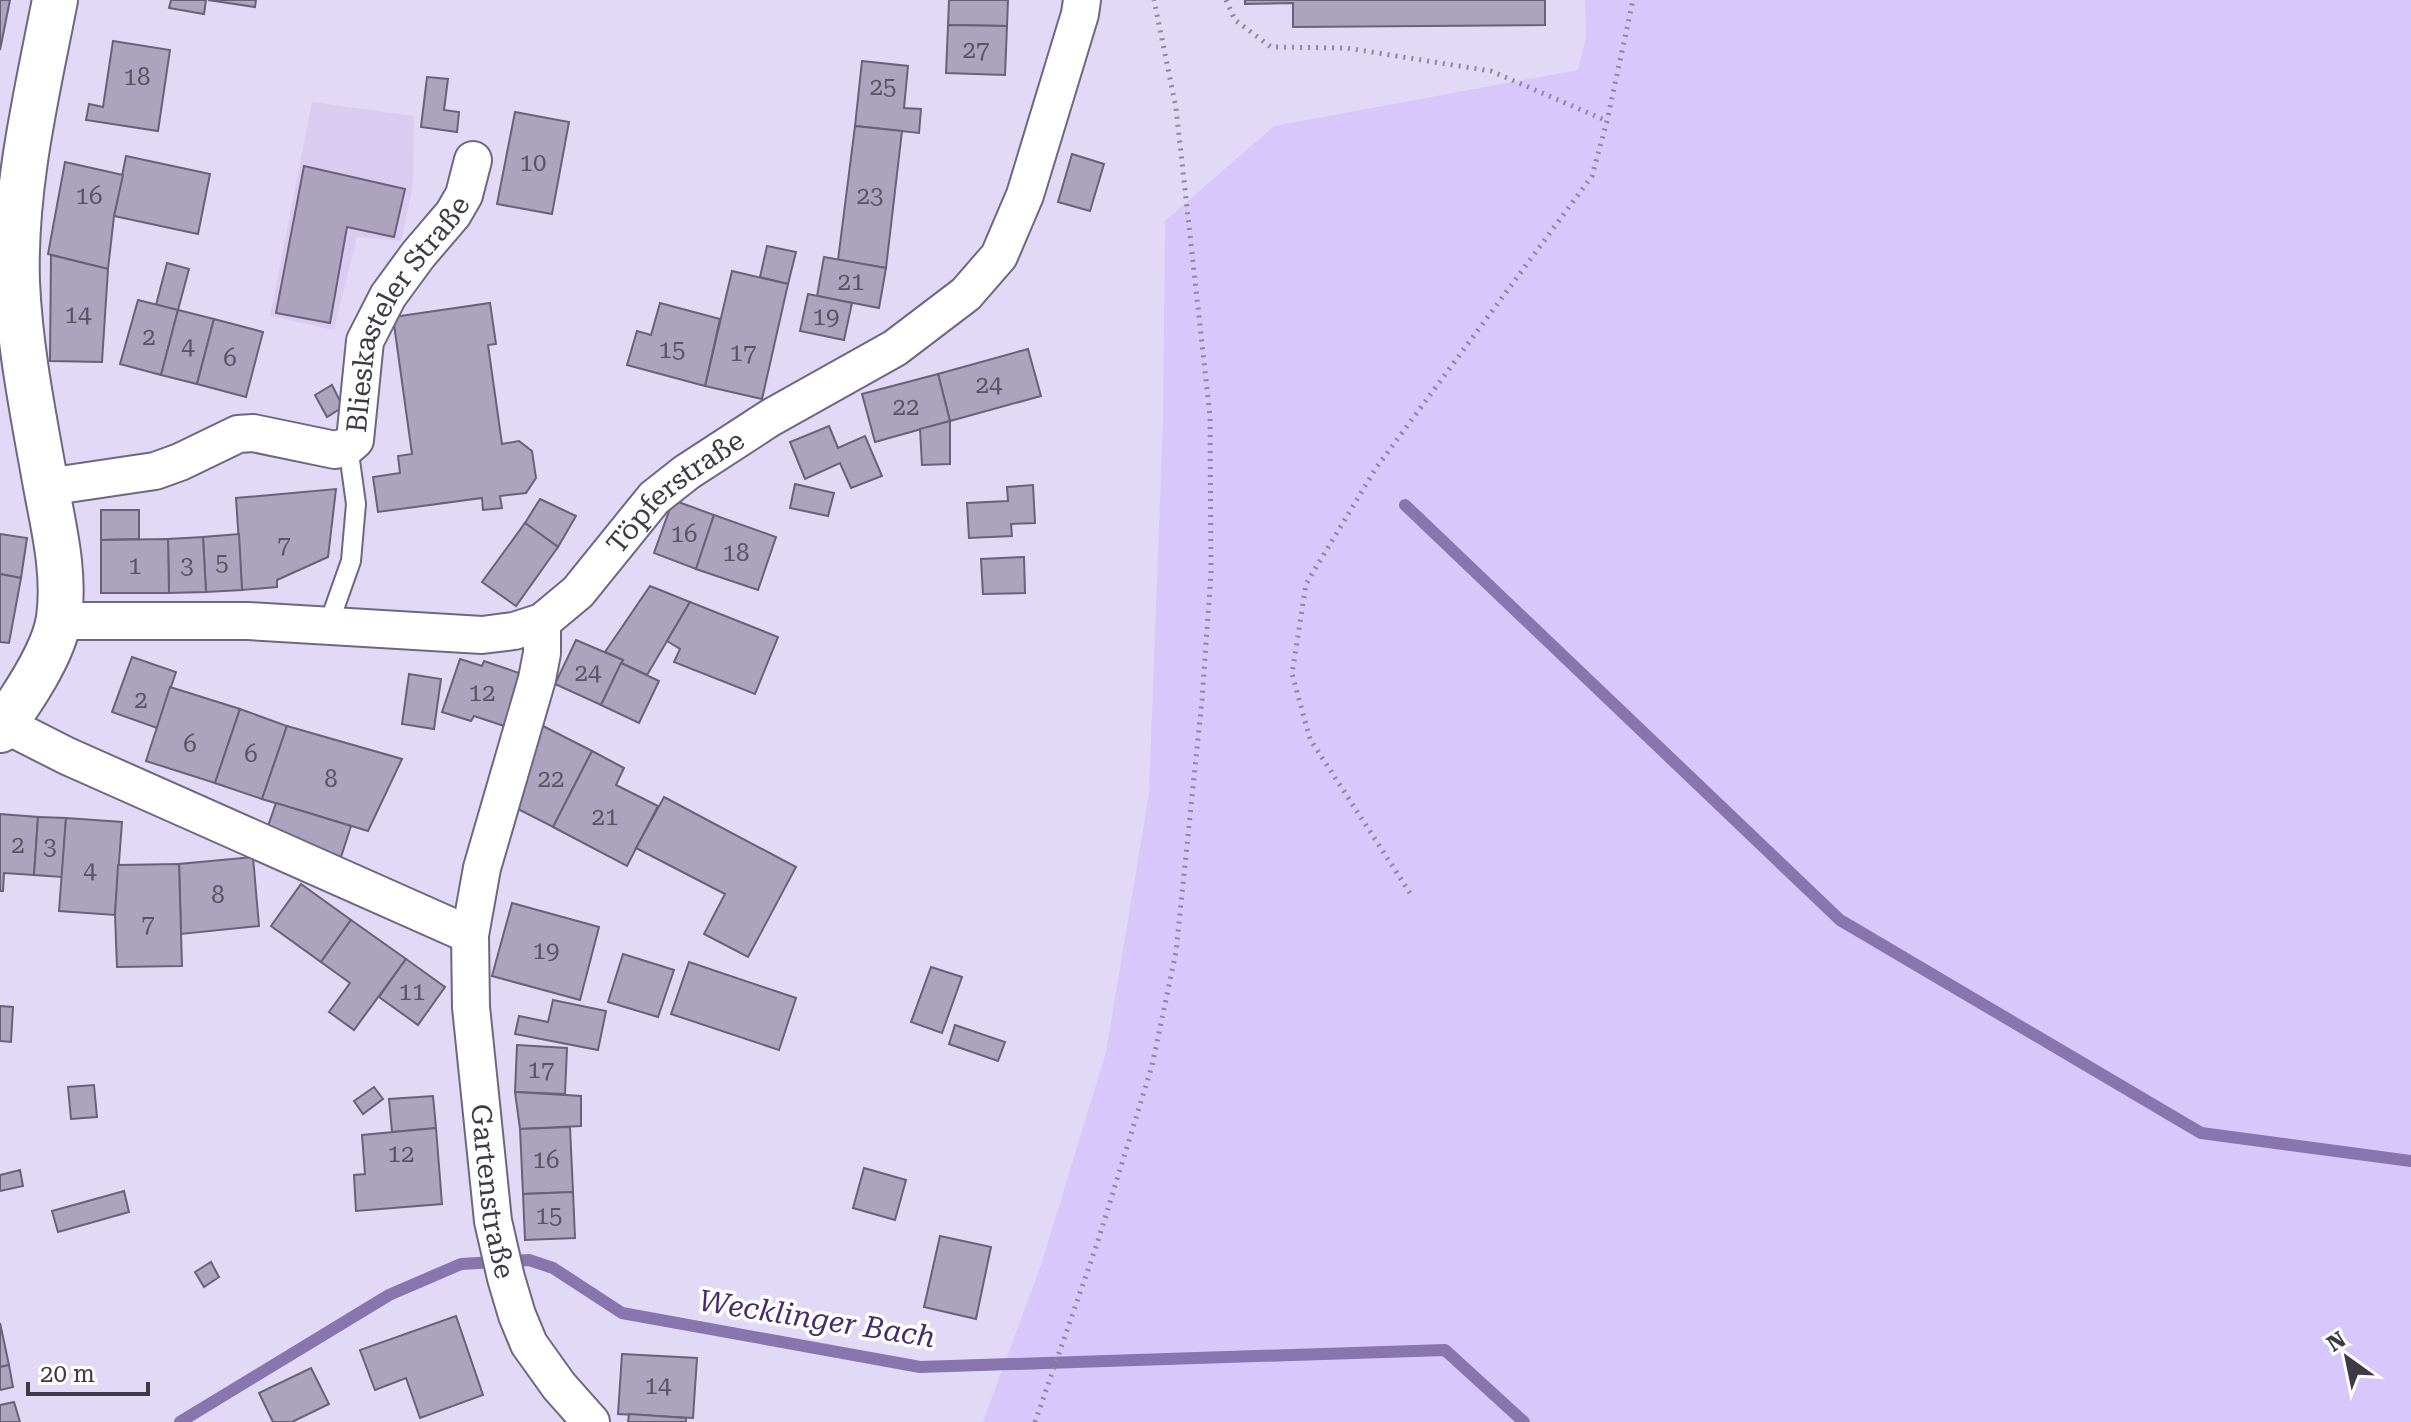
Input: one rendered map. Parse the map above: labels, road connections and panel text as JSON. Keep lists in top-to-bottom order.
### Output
{
  "streets": {
    "street": ["Blieskasteler Straße", "Töpferstraße", "Gartenstraße"]
  },
  "crossings": [
    ["Töpferstraße", "Gartenstraße"]
  ],
  "water": ["Wecklinger Bach"],
  "house_numbers": [
    "27",
    "18",
    "25",
    "10",
    "16",
    "23",
    "21",
    "14",
    "19",
    "2",
    "4",
    "15",
    "17",
    "6",
    "24",
    "22",
    "16",
    "7",
    "18",
    "5",
    "1",
    "3",
    "24",
    "12",
    "2",
    "6",
    "6",
    "8",
    "22",
    "21",
    "2",
    "3",
    "4",
    "8",
    "7",
    "19",
    "11",
    "17",
    "12",
    "16",
    "15",
    "14"
  ],
  "scale_bar": "20 m",
  "north": "top left"
}
